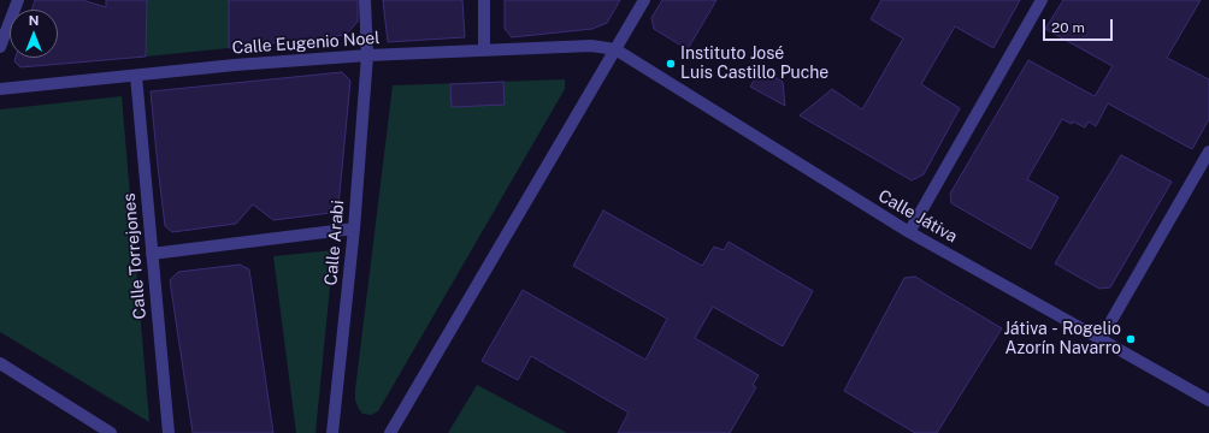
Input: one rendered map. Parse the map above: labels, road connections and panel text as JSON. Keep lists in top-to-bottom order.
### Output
{
  "streets": {
    "street": [
      "Calle Eugenio Noel",
      "Calle Játiva",
      "Calle Arabi",
      "Calle Torrejones"
    ]
  },
  "crossings": [
    ["Calle Eugenio Noel", "Calle Játiva"],
    ["Calle Eugenio Noel", "Calle Arabi"],
    ["Calle Eugenio Noel", "Calle Torrejones"]
  ],
  "places": ["Instituto José Luis Castillo Puche", "Játiva - Rogelio Azorín Navarro"],
  "scale_bar": "20 m",
  "north": "top"
}
